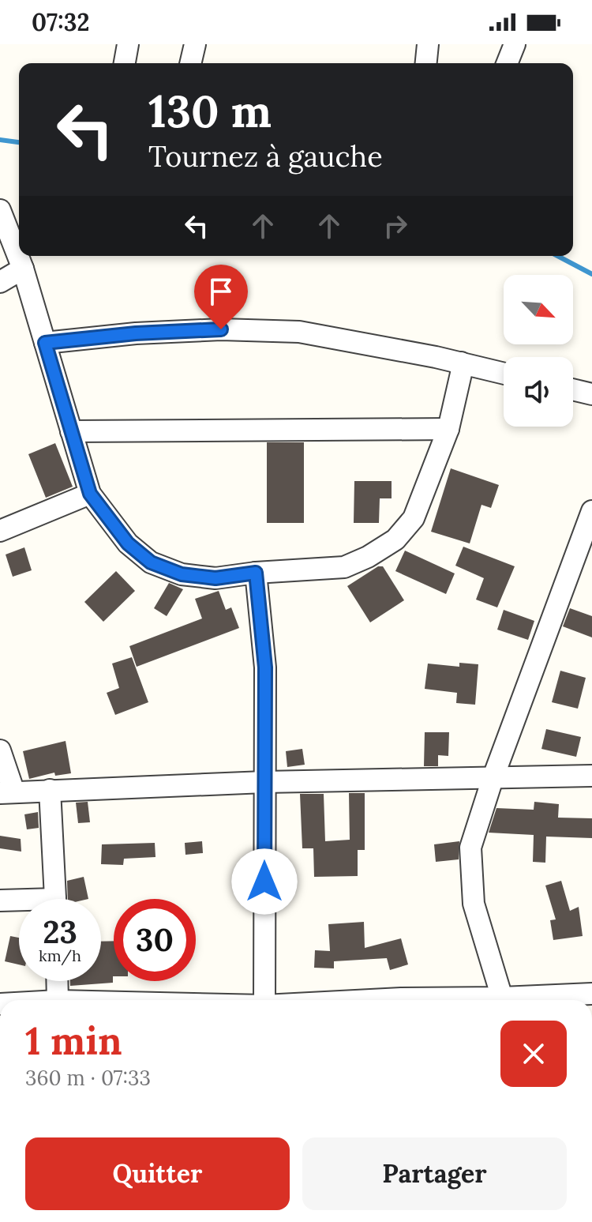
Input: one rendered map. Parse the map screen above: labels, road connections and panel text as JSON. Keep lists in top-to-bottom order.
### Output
{
  "north": "bottom right",
  "page": {
    "status": "07:32",
    "turn": ["130 m", "Tournez à gauche"],
    "speed": "23 km/h",
    "limit": "30",
    "heading": ["1 min", "360 m · 07:33"],
    "buttons": ["Quitter", "Partager"]
  }
}
